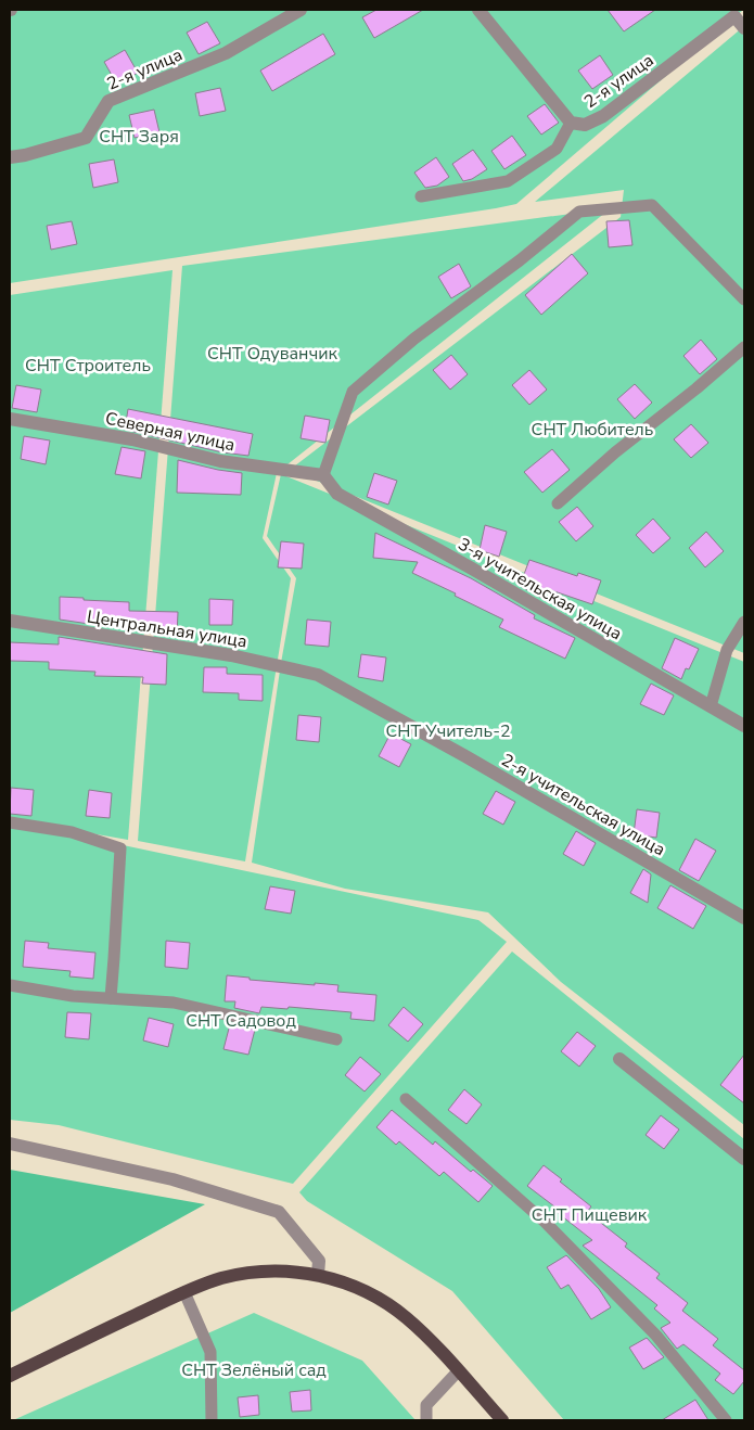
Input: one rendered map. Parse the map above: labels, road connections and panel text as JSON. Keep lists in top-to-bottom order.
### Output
{
  "streets": {
    "street": [
      "2-я улица",
      "Северная улица",
      "3-я учительская улица",
      "Центральная улица",
      "2-я учительская улица"
    ]
  },
  "crossings": [
    ["Северная улица", "3-я учительская улица"],
    ["Центральная улица", "2-я учительская улица"]
  ],
  "parks": [
    "СНТ Заря",
    "СНТ Одуванчик",
    "СНТ Строитель",
    "СНТ Любитель",
    "СНТ Учитель-2",
    "СНТ Садовод",
    "СНТ Пищевик",
    "СНТ Зелёный сад"
  ]
}
